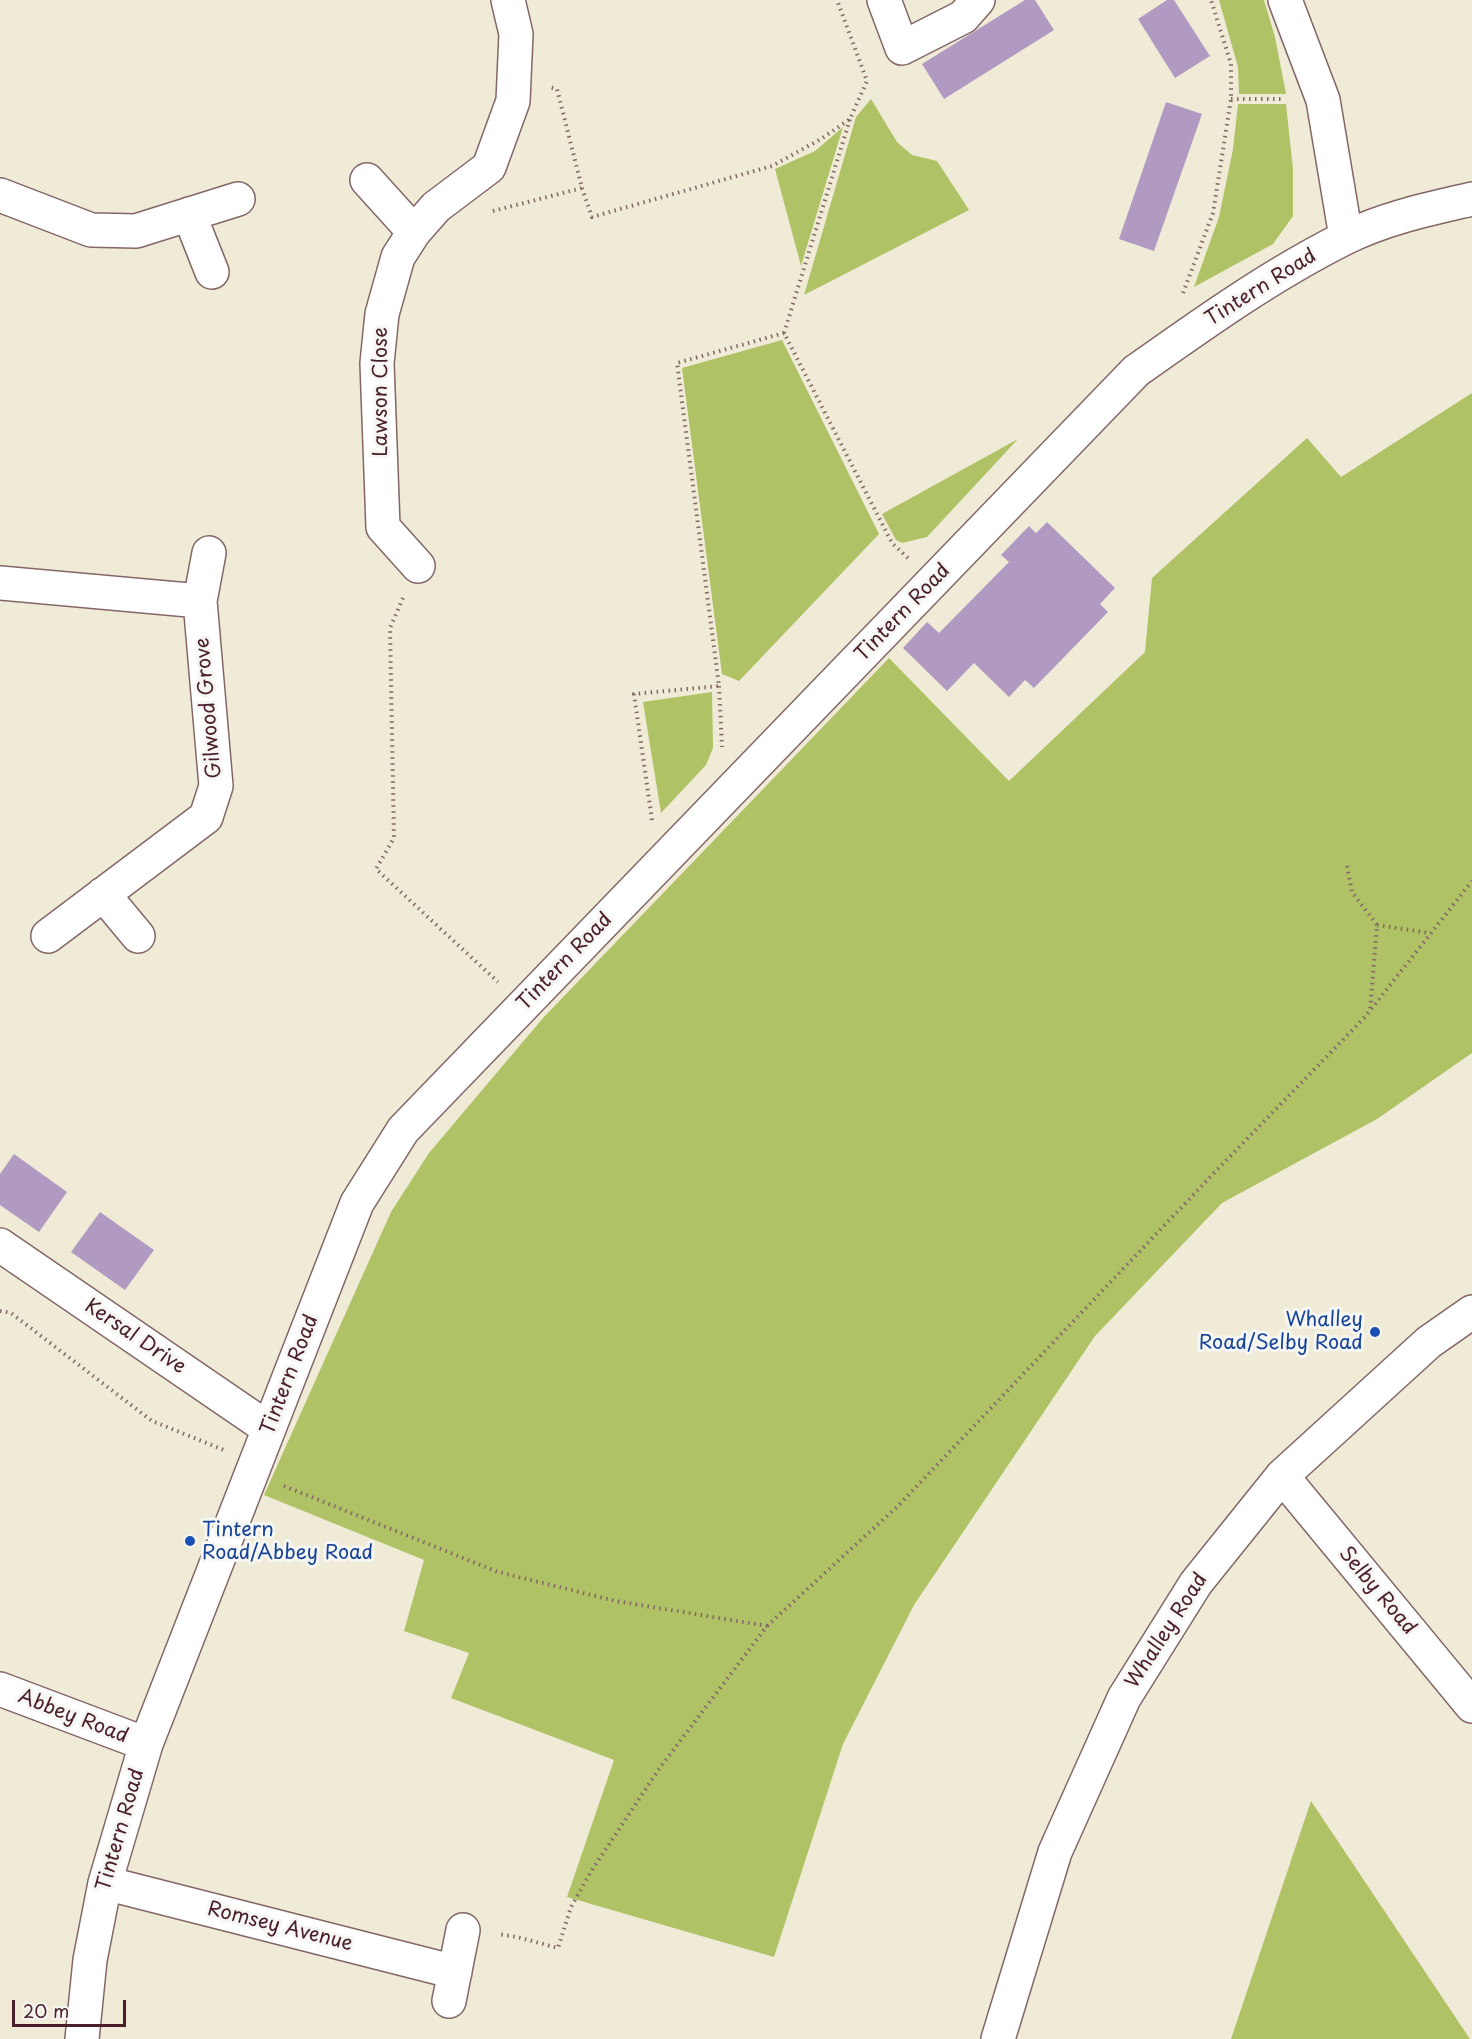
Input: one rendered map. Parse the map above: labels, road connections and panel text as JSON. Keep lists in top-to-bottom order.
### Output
{
  "streets": {
    "street": [
      "Tintern Road",
      "Lawson Close",
      "Gilwood Grove",
      "Kersal Drive",
      "Selby Road",
      "Whalley Road",
      "Abbey Road",
      "Romsey Avenue"
    ]
  },
  "crossings": [
    ["Tintern Road", "Kersal Drive"],
    ["Tintern Road", "Abbey Road"],
    ["Tintern Road", "Romsey Avenue"],
    ["Selby Road", "Whalley Road"]
  ],
  "places": ["Whalley Road/Selby Road", "Tintern Road/Abbey Road"],
  "scale_bar": "20 m"
}
